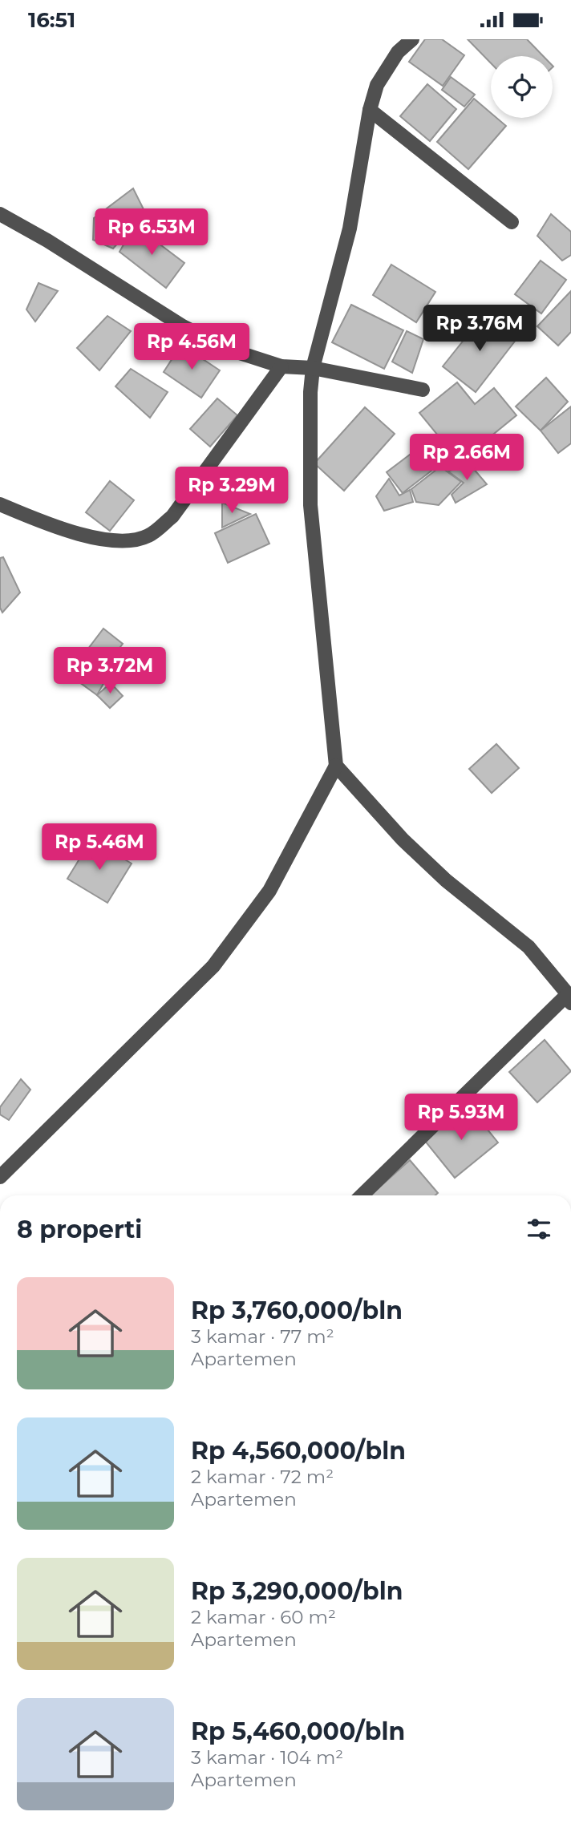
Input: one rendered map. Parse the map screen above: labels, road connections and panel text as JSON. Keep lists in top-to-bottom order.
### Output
{
  "page": {
    "status": "16:51",
    "price": [
      "Rp 6.53M",
      "Rp 3.76M",
      "Rp 4.56M",
      "Rp 2.66M",
      "Rp 3.29M",
      "Rp 3.72M",
      "Rp 5.46M",
      "Rp 5.93M"
    ],
    "heading": "8 properti",
    "list": [
      {
        "name": "Rp 3,760,000/bln",
        "note": "3 kamar · 77 m² · Apartemen"
      },
      {
        "name": "Rp 4,560,000/bln",
        "note": "2 kamar · 72 m² · Apartemen"
      },
      {
        "name": "Rp 3,290,000/bln",
        "note": "2 kamar · 60 m² · Apartemen"
      },
      {
        "name": "Rp 5,460,000/bln",
        "note": "3 kamar · 104 m² · Apartemen"
      }
    ]
  }
}
